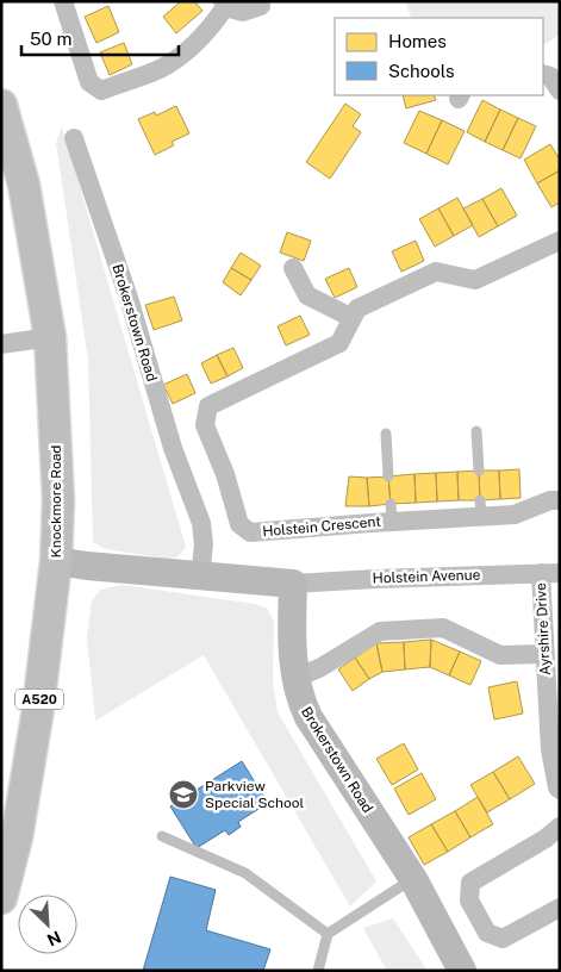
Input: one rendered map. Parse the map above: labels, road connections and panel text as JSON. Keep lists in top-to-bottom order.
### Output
{
  "streets": {
    "main road": ["Knockmore Road", "A520"],
    "street": [
      "Brokerstown Road",
      "Holstein Crescent",
      "Holstein Avenue",
      "Ayrshire Drive"
    ]
  },
  "crossings": [
    ["Brokerstown Road", "Holstein Avenue"],
    ["Holstein Avenue", "Ayrshire Drive"]
  ],
  "places": {
    "school or university": ["Parkview Special School"]
  },
  "legend": ["Homes", "Schools"],
  "scale_bar": "50 m",
  "north": "bottom right"
}
